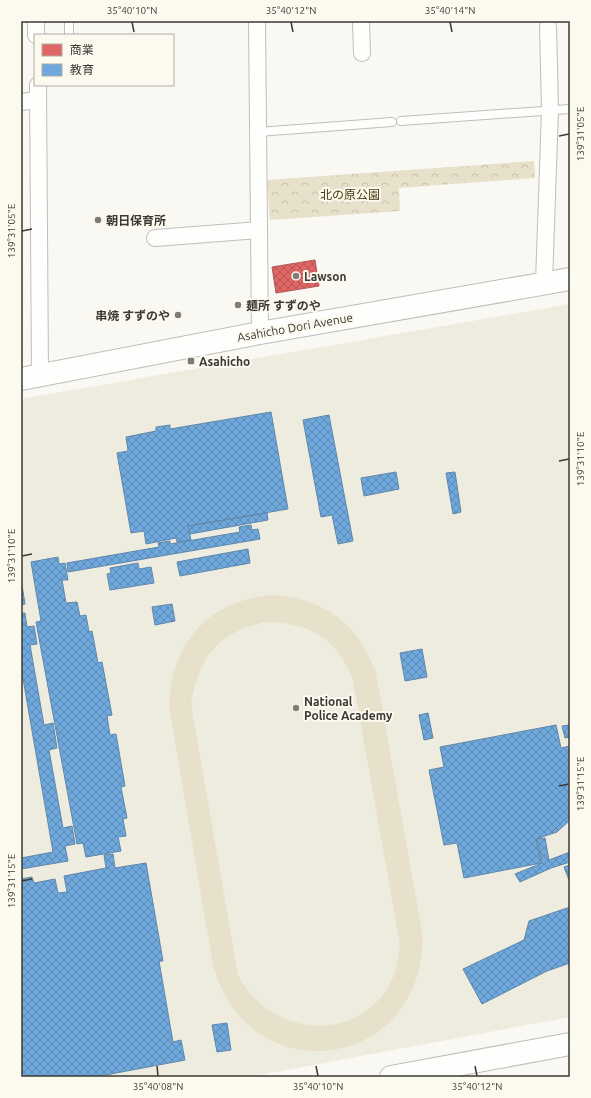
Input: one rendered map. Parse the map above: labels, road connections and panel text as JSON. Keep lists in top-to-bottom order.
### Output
{
  "streets": {
    "street": ["Asahicho Dori Avenue"]
  },
  "parks": ["北の原公園"],
  "places": {
    "other": [
      "朝日保育所",
      "Lawson",
      "麺所 すずのや",
      "串焼 すずのや",
      "National Police Academy"
    ],
    "transit": ["Asahicho"]
  },
  "legend": ["商業", "教育"],
  "coordinates": [
    "35°40'10\"N",
    "35°40'12\"N",
    "35°40'14\"N",
    "139°31'05\"E",
    "139°31'10\"E",
    "139°31'15\"E",
    "35°40'08\"N"
  ]
}
